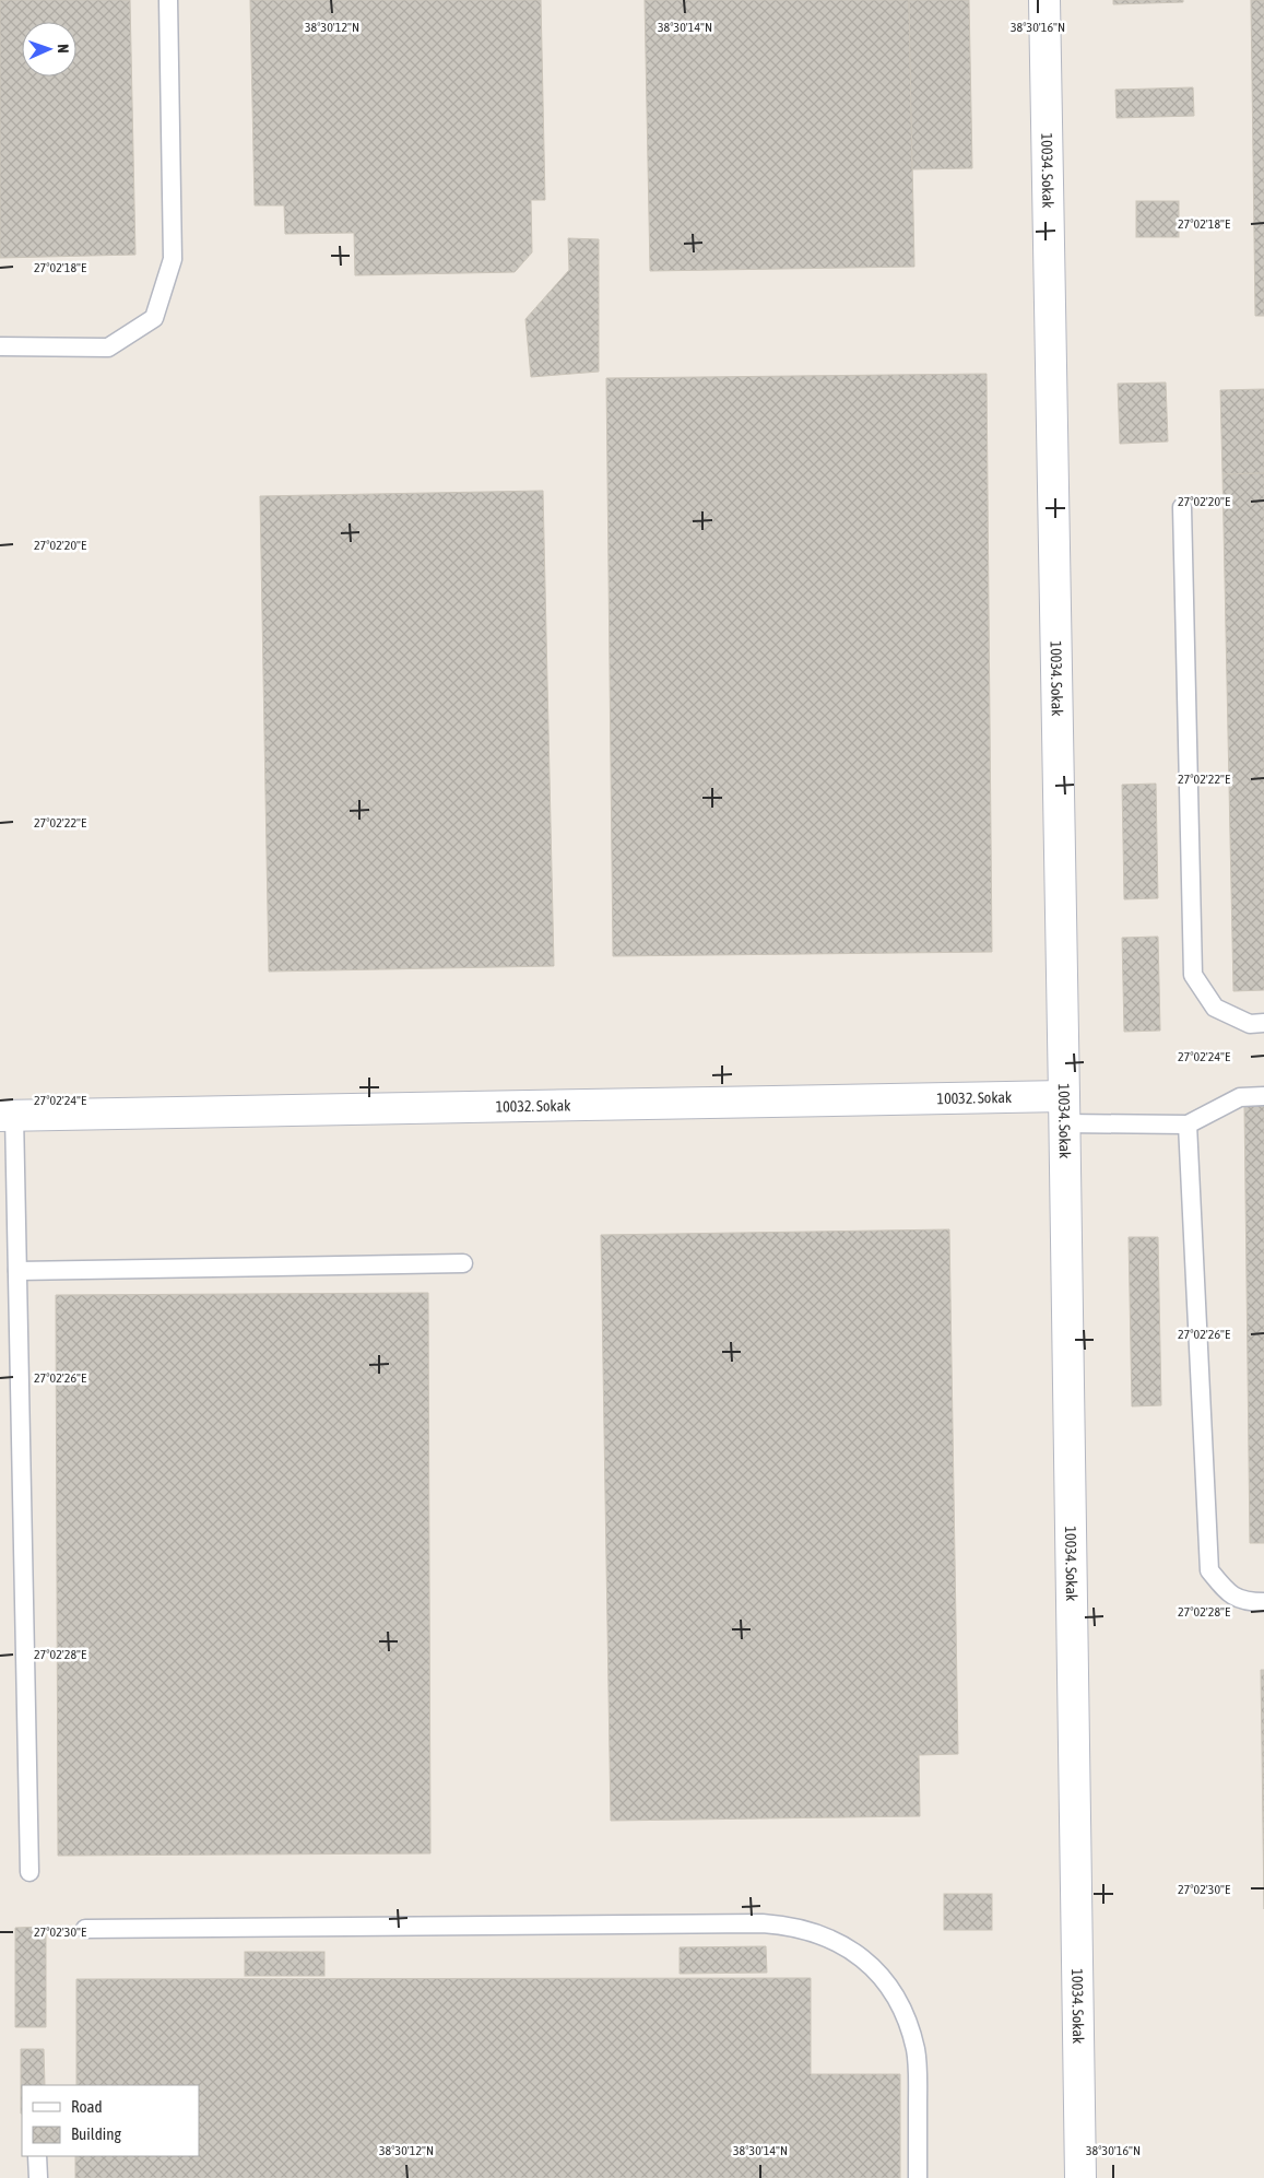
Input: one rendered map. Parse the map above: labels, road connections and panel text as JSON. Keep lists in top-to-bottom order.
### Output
{
  "streets": {
    "street": ["10034. Sokak", "10032. Sokak"]
  },
  "crossings": [
    ["10034. Sokak", "10032. Sokak"]
  ],
  "legend": ["Road", "Building"],
  "north": "right",
  "coordinates": [
    "38°30'12\"N",
    "38°30'14\"N",
    "38°30'16\"N",
    "27°02'18\"E",
    "27°02'20\"E",
    "27°02'22\"E",
    "27°02'24\"E",
    "27°02'26\"E",
    "27°02'28\"E",
    "27°02'30\"E"
  ]
}
